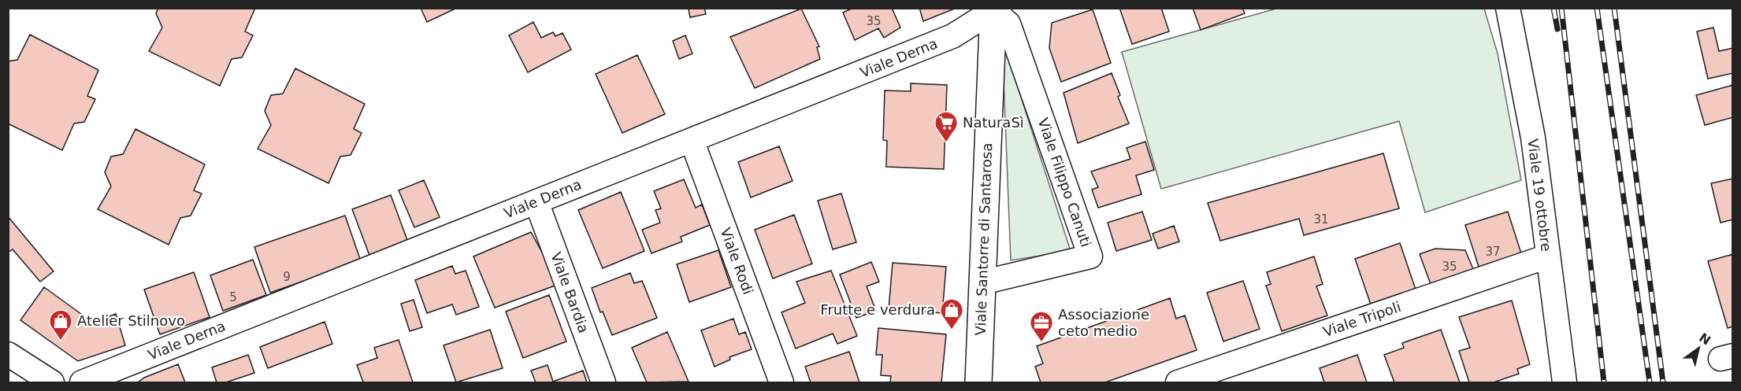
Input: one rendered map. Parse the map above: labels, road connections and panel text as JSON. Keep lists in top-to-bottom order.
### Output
{
  "streets": {
    "street": [
      "Viale Derna",
      "Viale Filippo Canuti",
      "Viale 19 ottobre",
      "Viale Santorre di Santarosa",
      "Viale Rodi",
      "Viale Bardia",
      "Viale Tripoli"
    ]
  },
  "crossings": [
    ["Viale Derna", "Viale Filippo Canuti"],
    ["Viale Derna", "Viale Santorre di Santarosa"],
    ["Viale Derna", "Viale Rodi"],
    ["Viale Derna", "Viale Bardia"],
    ["Viale Filippo Canuti", "Viale Santorre di Santarosa"],
    ["Viale 19 ottobre", "Viale Tripoli"]
  ],
  "places": {
    "supermarket": ["NaturaSì"],
    "shop": ["Frutte e verdura", "Atelier Stilnovo"],
    "office": ["Associazione ceto medio"]
  },
  "house_numbers": [
    "35",
    "31",
    "37",
    "35",
    "9",
    "5"
  ],
  "north": "top right"
}
